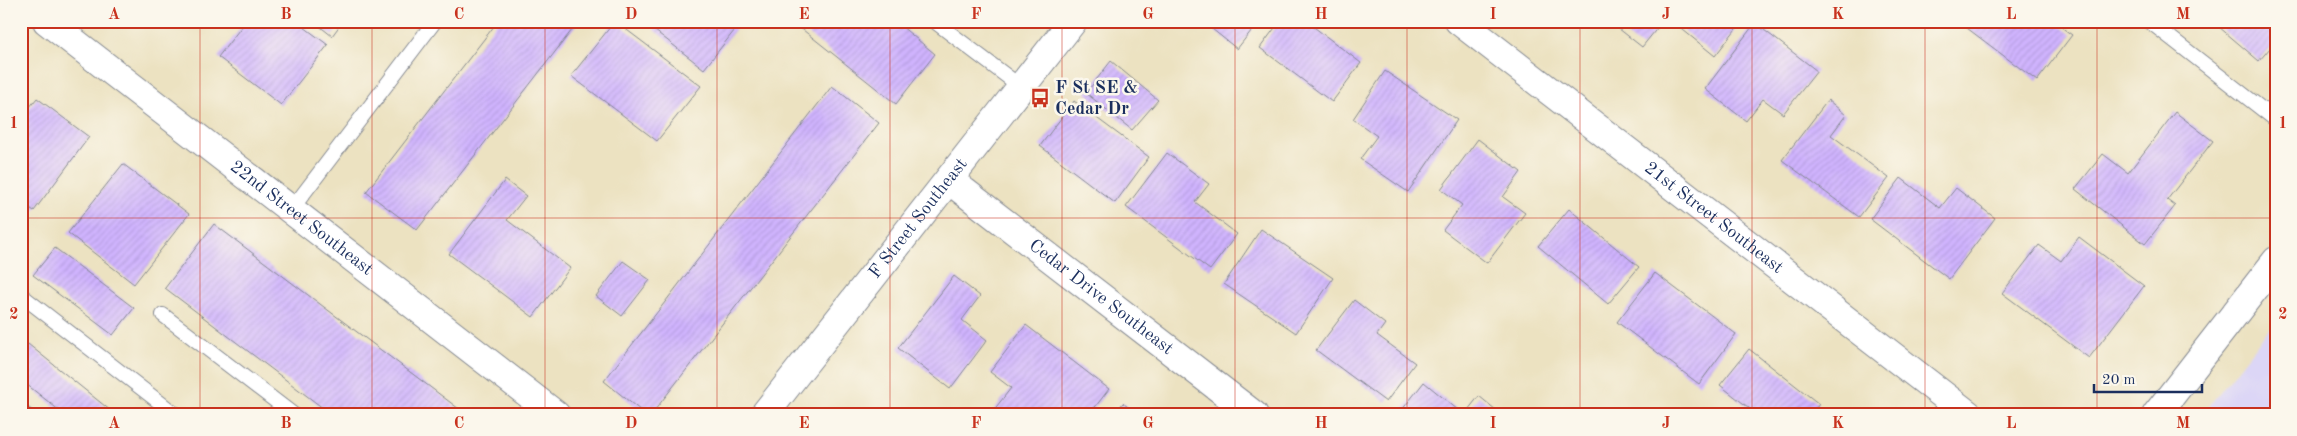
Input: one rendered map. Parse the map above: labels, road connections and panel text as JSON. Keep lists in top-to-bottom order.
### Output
{
  "streets": {
    "street": [
      "22nd Street Southeast",
      "F Street Southeast",
      "21st Street Southeast",
      "Cedar Drive Southeast"
    ]
  },
  "crossings": [
    ["F Street Southeast", "Cedar Drive Southeast"]
  ],
  "places": {
    "bus stop": ["F St SE & Cedar Dr"]
  },
  "scale_bar": "20 m",
  "grid": {
    "columns": [
      "A",
      "B",
      "C",
      "D",
      "E",
      "F",
      "G",
      "H",
      "I",
      "J",
      "K",
      "L",
      "M"
    ],
    "rows": ["1", "2"]
  }
}
